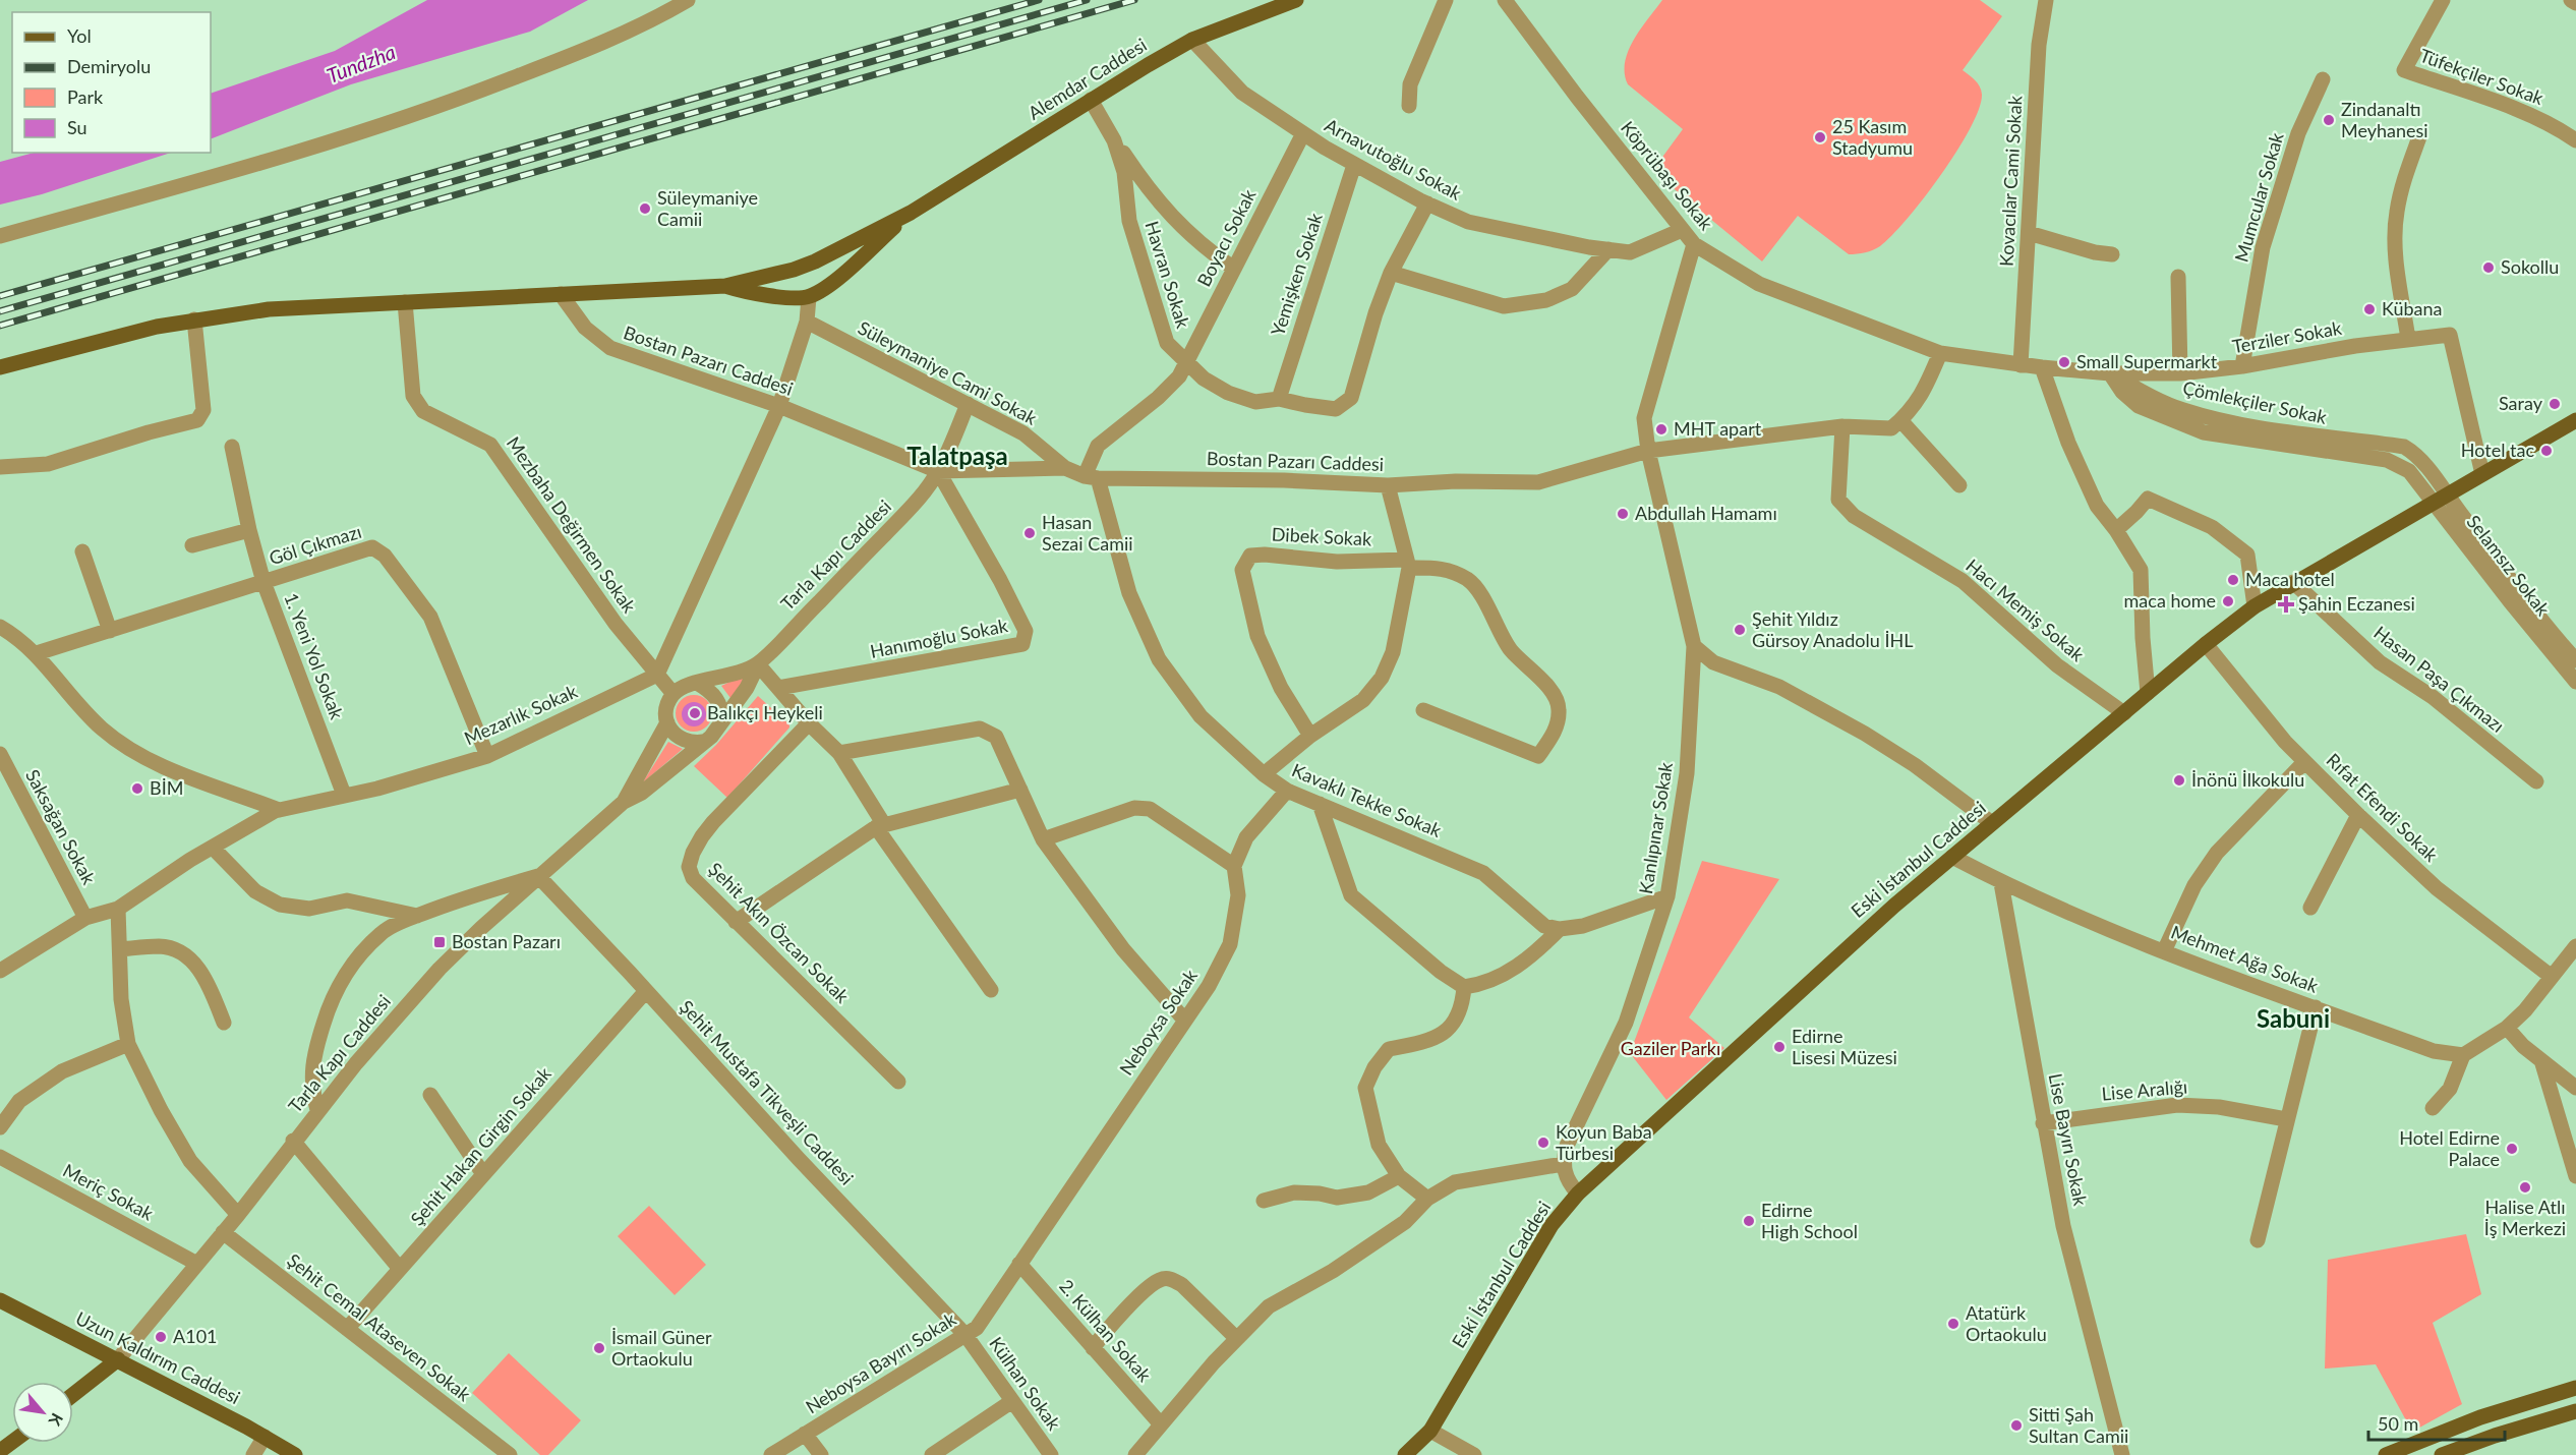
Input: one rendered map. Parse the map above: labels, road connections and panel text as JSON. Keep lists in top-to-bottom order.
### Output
{
  "streets": {
    "main road": ["Alemdar Caddesi", "Eski İstanbul Caddesi", "Uzun Kaldırım Caddesi"],
    "street": [
      "Tüfekçiler Sokak",
      "Arnavutoğlu Sokak",
      "Köprübaşı Sokak",
      "Kovacılar Cami Sokak",
      "Mumcular Sokak",
      "Boyacı Sokak",
      "Havran Sokak",
      "Yemişken Sokak",
      "Terziler Sokak",
      "Bostan Pazarı Caddesi",
      "Süleymaniye Cami Sokak",
      "Çömlekçiler Sokak",
      "Mezbaha Değirmen Sokak",
      "Dibek Sokak",
      "Göl Çıkmazı",
      "Tarla Kapı Caddesi",
      "Selamsız Sokak",
      "Hacı Memiş Sokak",
      "Hanımoğlu Sokak",
      "1. Yeni Yol Sokak",
      "Hasan Paşa Çıkmazı",
      "Mezarlık Sokak",
      "Kavaklı Tekke Sokak",
      "Rıfat Efendi Sokak",
      "Saksağan Sokak",
      "Kanlıpınar Sokak",
      "Şehit Akın Özcan Sokak",
      "Mehmet Ağa Sokak",
      "Neboysa Sokak",
      "Lise Aralığı",
      "Şehit Mustafa Tikveşli Caddesi",
      "Lise Bayırı Sokak",
      "Şehit Hakan Girgin Sokak",
      "Meriç Sokak",
      "Şehit Cemal Ataseven Sokak",
      "2. Külhan Sokak",
      "Neboysa Bayırı Sokak",
      "Külhan Sokak"
    ]
  },
  "crossings": [
    ["Alemdar Caddesi", "Arnavutoğlu Sokak"],
    ["Alemdar Caddesi", "Havran Sokak"],
    ["Arnavutoğlu Sokak", "Köprübaşı Sokak"],
    ["Arnavutoğlu Sokak", "Boyacı Sokak"],
    ["Arnavutoğlu Sokak", "Havran Sokak"],
    ["Arnavutoğlu Sokak", "Yemişken Sokak"],
    ["Köprübaşı Sokak", "Kovacılar Cami Sokak"],
    ["Köprübaşı Sokak", "Terziler Sokak"],
    ["Köprübaşı Sokak", "Kanlıpınar Sokak"],
    ["Kovacılar Cami Sokak", "Terziler Sokak"],
    ["Mumcular Sokak", "Terziler Sokak"],
    ["Boyacı Sokak", "Havran Sokak"],
    ["Boyacı Sokak", "Bostan Pazarı Caddesi"],
    ["Boyacı Sokak", "Kavaklı Tekke Sokak"],
    ["Havran Sokak", "Yemişken Sokak"],
    ["Terziler Sokak", "Çömlekçiler Sokak"],
    ["Terziler Sokak", "Eski İstanbul Caddesi"],
    ["Bostan Pazarı Caddesi", "Süleymaniye Cami Sokak"],
    ["Bostan Pazarı Caddesi", "Tarla Kapı Caddesi"],
    ["Bostan Pazarı Caddesi", "Hacı Memiş Sokak"],
    ["Bostan Pazarı Caddesi", "Hanımoğlu Sokak"],
    ["Bostan Pazarı Caddesi", "Kavaklı Tekke Sokak"],
    ["Bostan Pazarı Caddesi", "Kanlıpınar Sokak"],
    ["Çömlekçiler Sokak", "Selamsız Sokak"],
    ["Çömlekçiler Sokak", "Eski İstanbul Caddesi"],
    ["Mezbaha Değirmen Sokak", "Tarla Kapı Caddesi"],
    ["Mezbaha Değirmen Sokak", "Mezarlık Sokak"],
    ["Göl Çıkmazı", "1. Yeni Yol Sokak"],
    ["Göl Çıkmazı", "Mezarlık Sokak"],
    ["Tarla Kapı Caddesi", "Hanımoğlu Sokak"],
    ["Tarla Kapı Caddesi", "Şehit Mustafa Tikveşli Caddesi"],
    ["Tarla Kapı Caddesi", "Meriç Sokak"],
    ["Tarla Kapı Caddesi", "Şehit Cemal Ataseven Sokak"],
    ["Tarla Kapı Caddesi", "Uzun Kaldırım Caddesi"],
    ["Selamsız Sokak", "Eski İstanbul Caddesi"],
    ["Hacı Memiş Sokak", "Eski İstanbul Caddesi"],
    ["1. Yeni Yol Sokak", "Mezarlık Sokak"],
    ["Hasan Paşa Çıkmazı", "Eski İstanbul Caddesi"],
    ["Mezarlık Sokak", "Saksağan Sokak"],
    ["Kavaklı Tekke Sokak", "Neboysa Sokak"],
    ["Rıfat Efendi Sokak", "Eski İstanbul Caddesi"],
    ["Mehmet Ağa Sokak", "Lise Bayırı Sokak"],
    ["Neboysa Sokak", "2. Külhan Sokak"],
    ["Neboysa Sokak", "Neboysa Bayırı Sokak"],
    ["Lise Aralığı", "Lise Bayırı Sokak"],
    ["Şehit Mustafa Tikveşli Caddesi", "Şehit Hakan Girgin Sokak"],
    ["Şehit Mustafa Tikveşli Caddesi", "Neboysa Bayırı Sokak"],
    ["Şehit Mustafa Tikveşli Caddesi", "Külhan Sokak"],
    ["Şehit Hakan Girgin Sokak", "Şehit Cemal Ataseven Sokak"],
    ["2. Külhan Sokak", "Neboysa Bayırı Sokak"],
    ["Neboysa Bayırı Sokak", "Külhan Sokak"]
  ],
  "districts": ["Talatpaşa", "Sabuni"],
  "water": ["Tundzha"],
  "parks": ["Gaziler Parkı"],
  "places": {
    "other": [
      "Zindanaltı Meyhanesi",
      "25 Kasım Stadyumu",
      "Süleymaniye Camii",
      "Sokollu",
      "Kübana",
      "Small Supermarkt",
      "Saray",
      "MHT apart",
      "Hotel tac",
      "Abdullah Hamamı",
      "Hasan Sezai Camii",
      "Maca hotel",
      "maca home",
      "Şehit Yıldız Gürsoy Anadolu İHL",
      "Balıkçı Heykeli",
      "İnönü İlkokulu",
      "BİM",
      "Edirne Lisesi Müzesi",
      "Koyun Baba Türbesi",
      "Hotel Edirne Palace",
      "Halise Atlı İş Merkezi",
      "Edirne High School",
      "Atatürk Ortaokulu",
      "A101",
      "İsmail Güner Ortaokulu",
      "Sitti Şah Sultan Camii"
    ],
    "health": ["Şahin Eczanesi"],
    "transit": ["Bostan Pazarı"]
  },
  "legend": [
    "Yol",
    "Demiryolu",
    "Park",
    "Su"
  ],
  "scale_bar": "50 m",
  "north": "bottom right"
}
